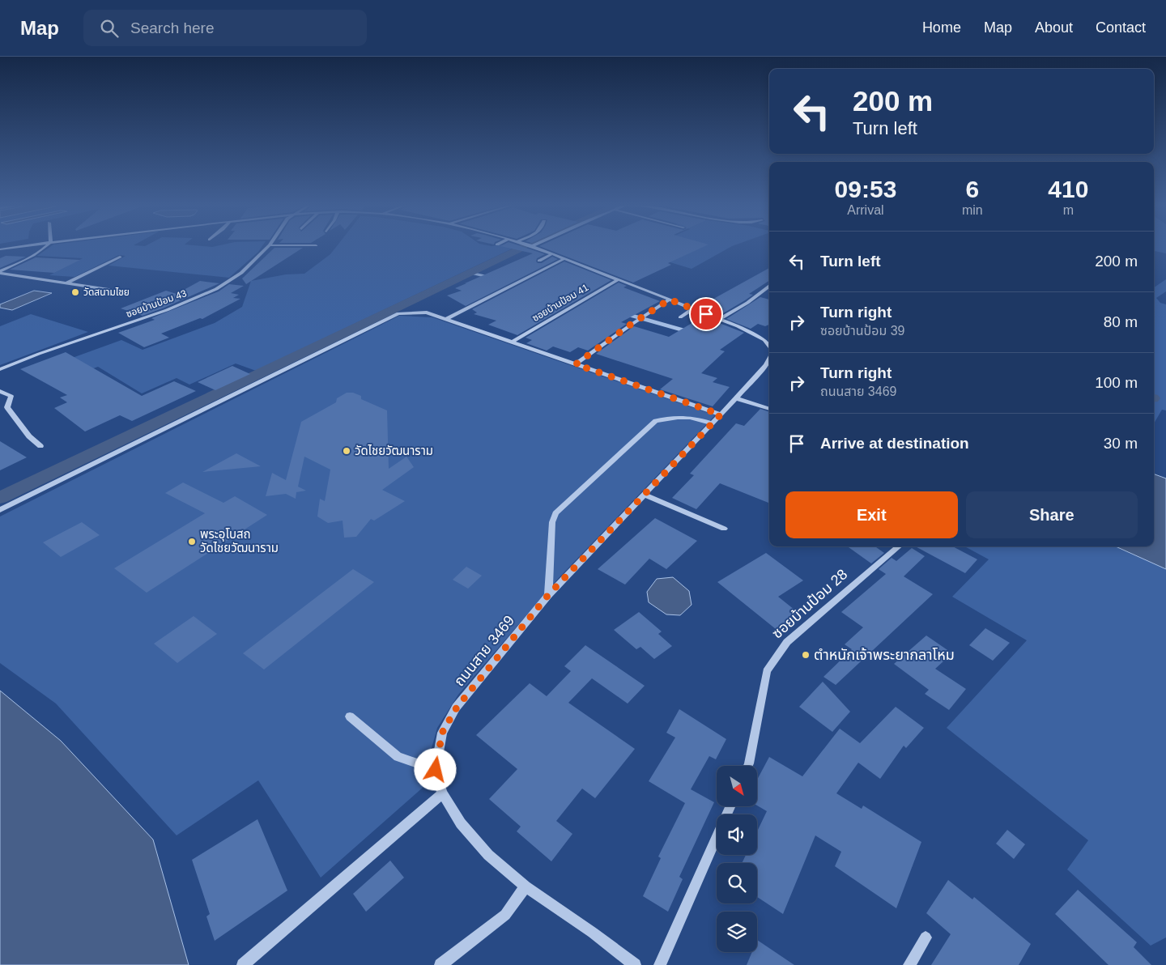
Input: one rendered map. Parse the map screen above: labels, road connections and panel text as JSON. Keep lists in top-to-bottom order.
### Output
{
  "streets": {
    "street": [
      "ซอยบ้านป้อม 41",
      "ซอยบ้านป้อม 43",
      "ซอยบ้านป้อม 28",
      "ถนนสาย 3469"
    ]
  },
  "crossings": [
    ["ซอยบ้านป้อม 41", "ถนนสาย 3469"]
  ],
  "places": [
    "วัดสนามไชย",
    "วัดไชยวัฒนาราม",
    "พระอุโบสถ วัดไชยวัฒนาราม",
    "ตำหนักเจ้าพระยากลาโหม"
  ],
  "north": "bottom right",
  "page": {
    "header": "Map",
    "search": "Search here",
    "nav": [
      "Home",
      "Map",
      "About",
      "Contact"
    ],
    "turn": ["200 m", "Turn left"],
    "eta": [
      "09:53",
      "Arrival",
      "6",
      "min",
      "410",
      "m"
    ],
    "list": [
      {
        "name": "Turn left",
        "value": "200 m"
      },
      {
        "name": "Turn right",
        "note": "ซอยบ้านป้อม 39",
        "value": "80 m"
      },
      {
        "name": "Turn right",
        "note": "ถนนสาย 3469",
        "value": "100 m"
      },
      {
        "name": "Arrive at destination",
        "value": "30 m"
      }
    ],
    "buttons": ["Exit", "Share"]
  }
}
